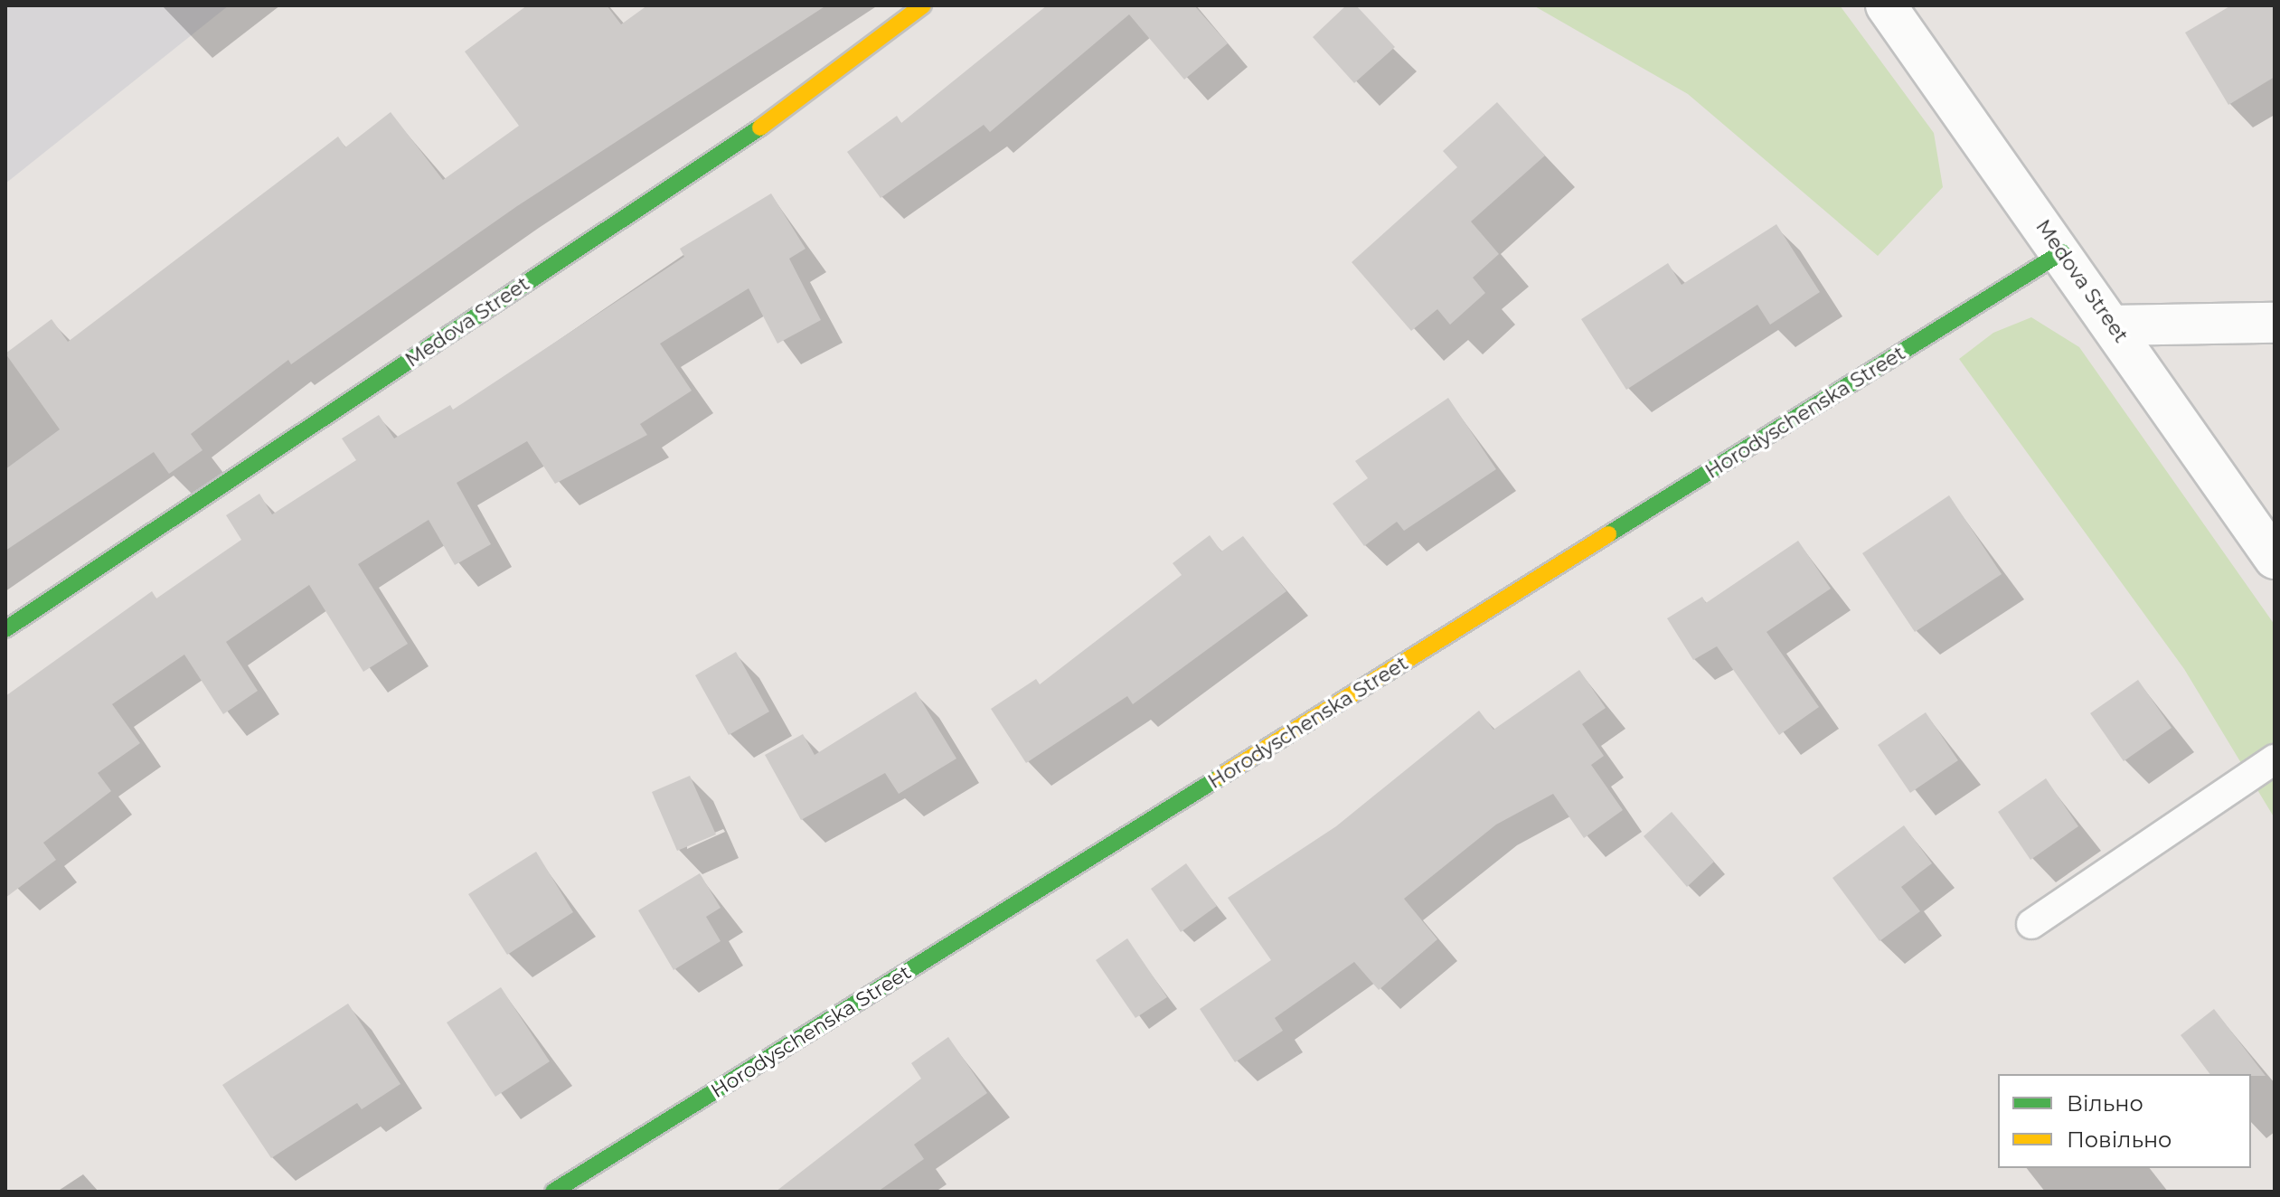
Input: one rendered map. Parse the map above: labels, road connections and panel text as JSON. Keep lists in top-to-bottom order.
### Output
{
  "streets": {
    "street": ["Medova Street", "Horodyschenska Street"]
  },
  "crossings": [
    ["Medova Street", "Horodyschenska Street"]
  ],
  "legend": ["Вільно", "Повільно"]
}
